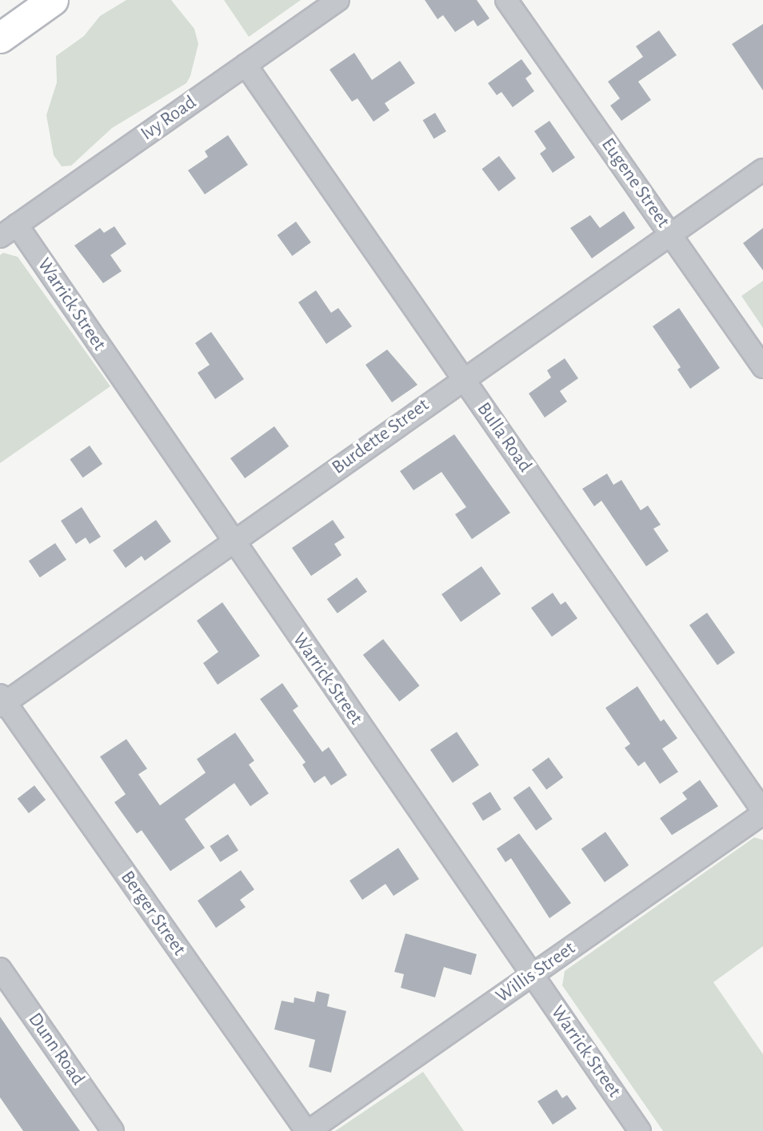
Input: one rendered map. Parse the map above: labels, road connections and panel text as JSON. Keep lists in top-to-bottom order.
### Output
{
  "streets": {
    "street": [
      "Ivy Road",
      "Eugene Street",
      "Warrick Street",
      "Burdette Street",
      "Bulla Road",
      "Berger Street",
      "Willis Street",
      "Dunn Road"
    ]
  },
  "crossings": [
    ["Ivy Road", "Warrick Street"],
    ["Ivy Road", "Bulla Road"],
    ["Eugene Street", "Burdette Street"],
    ["Warrick Street", "Burdette Street"],
    ["Warrick Street", "Willis Street"],
    ["Burdette Street", "Bulla Road"],
    ["Burdette Street", "Berger Street"],
    ["Bulla Road", "Willis Street"],
    ["Berger Street", "Willis Street"]
  ]
}
